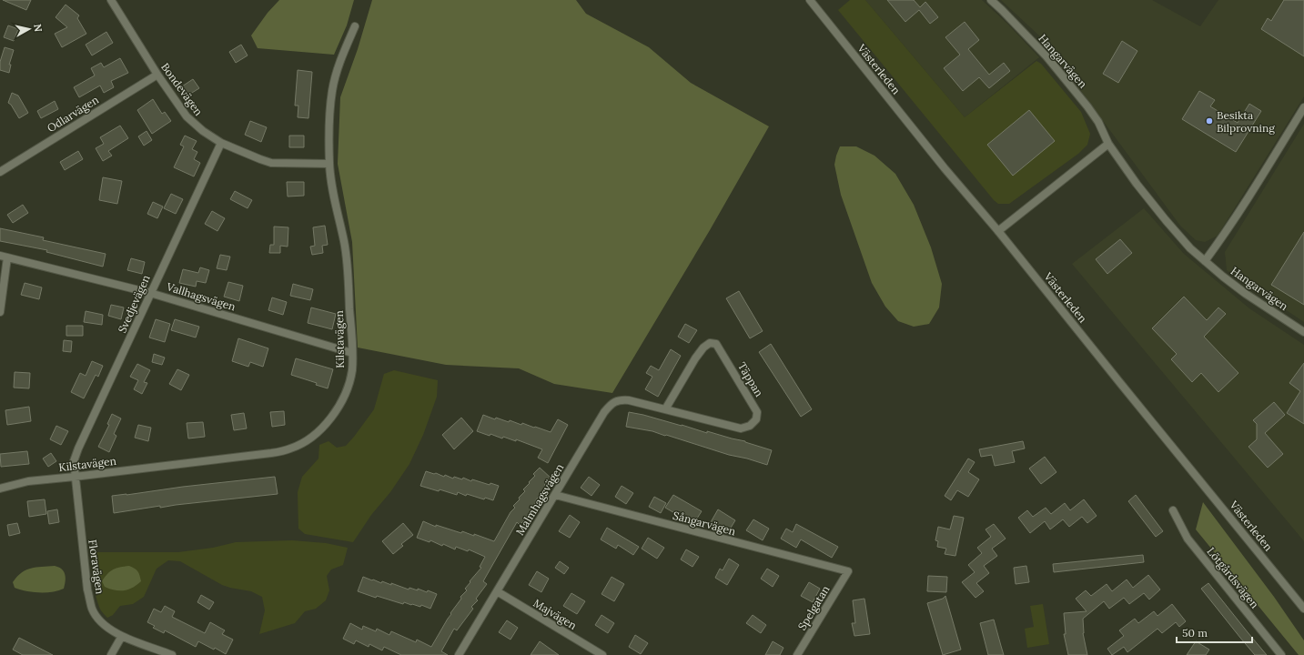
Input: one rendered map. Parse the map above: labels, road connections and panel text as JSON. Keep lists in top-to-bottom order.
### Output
{
  "streets": {
    "street": [
      "Hangarvägen",
      "Västerleden",
      "Bondevägen",
      "Odlarvägen",
      "Vallhagsvägen",
      "Svedjevägen",
      "Kilstavägen",
      "Täppan",
      "Malmhagsvägen",
      "Sångarvägen",
      "Floravägen",
      "Lötgårdsvägen",
      "Spelgatan",
      "Majvägen"
    ]
  },
  "crossings": [
    ["Bondevägen", "Odlarvägen"],
    ["Bondevägen", "Svedjevägen"],
    ["Bondevägen", "Kilstavägen"],
    ["Vallhagsvägen", "Svedjevägen"],
    ["Vallhagsvägen", "Kilstavägen"],
    ["Svedjevägen", "Kilstavägen"],
    ["Svedjevägen", "Floravägen"],
    ["Kilstavägen", "Floravägen"],
    ["Täppan", "Malmhagsvägen"],
    ["Malmhagsvägen", "Sångarvägen"],
    ["Malmhagsvägen", "Majvägen"],
    ["Sångarvägen", "Spelgatan"]
  ],
  "places": ["Besikta Bilprovning"],
  "scale_bar": "50 m",
  "north": "right"
}
